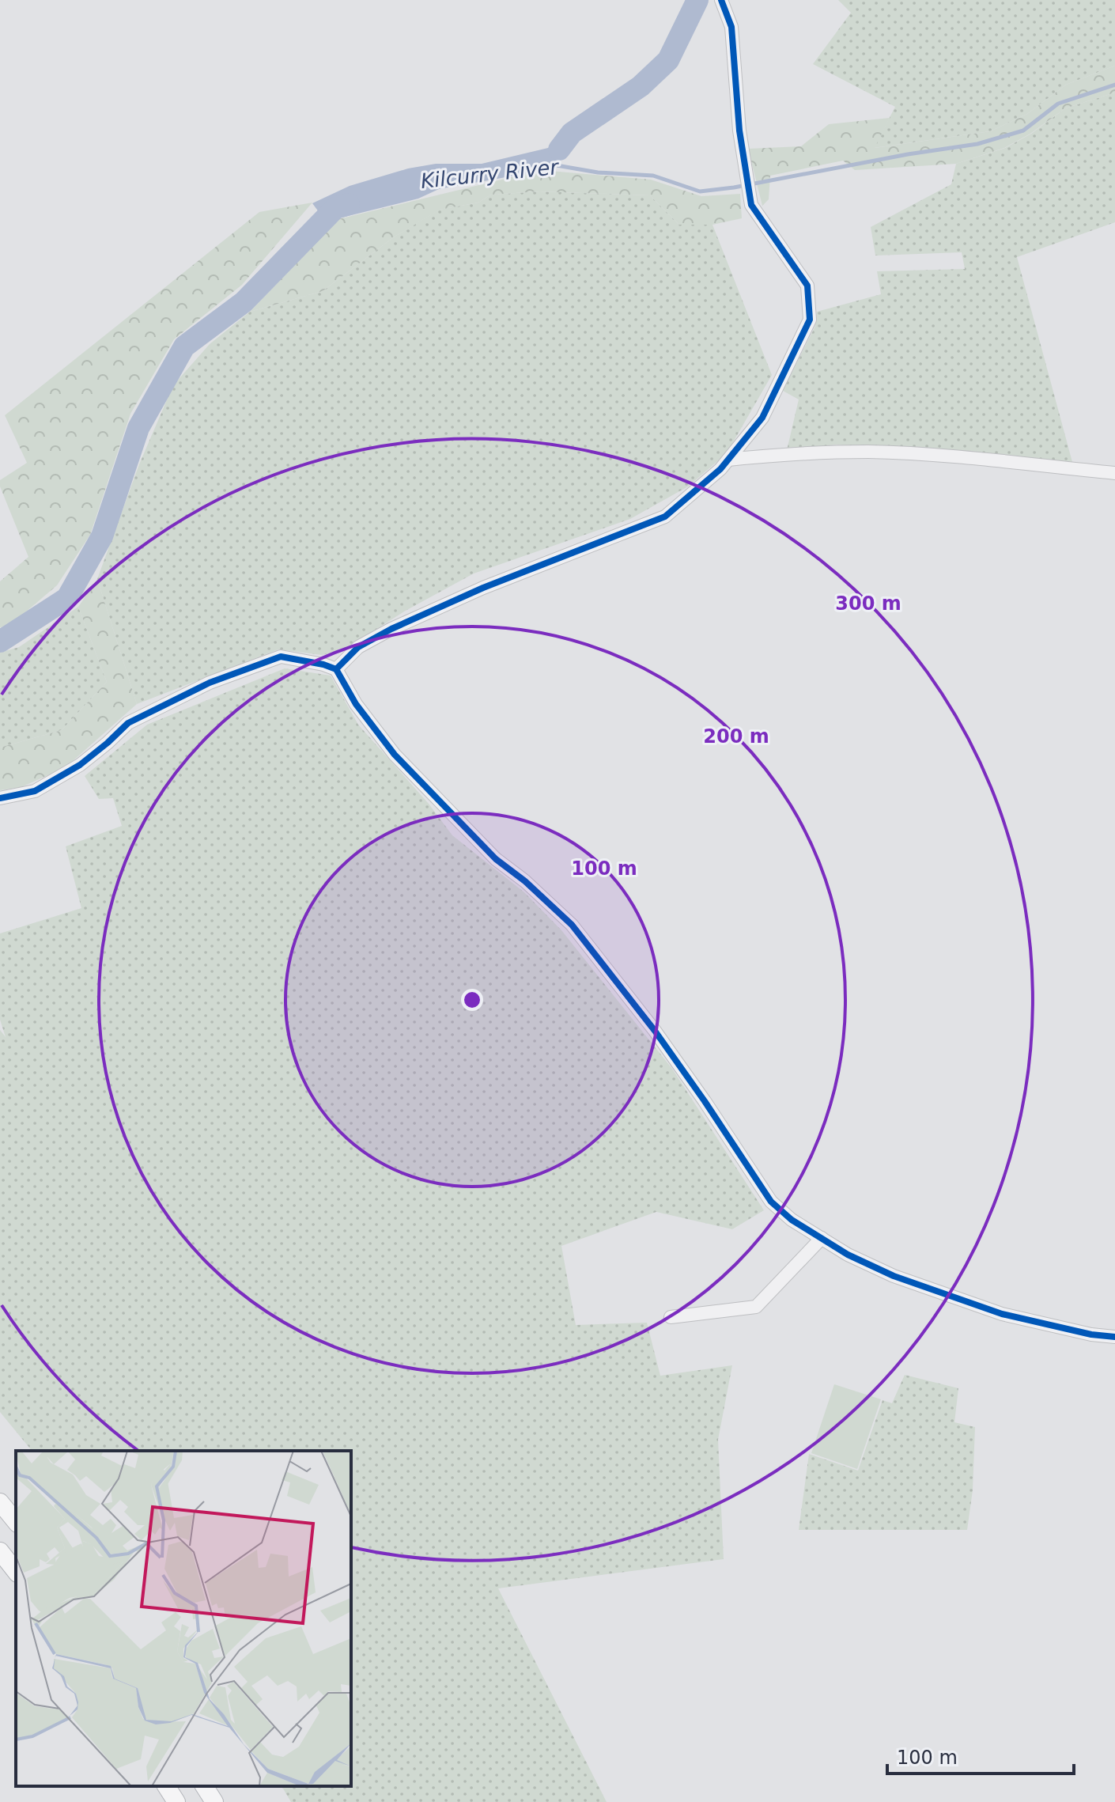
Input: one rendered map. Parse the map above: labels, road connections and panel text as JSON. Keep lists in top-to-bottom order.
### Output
{
  "water": ["Kilcurry River"],
  "scale_bar": "100 m",
  "rings": ["300 m", "200 m", "100 m"]
}
